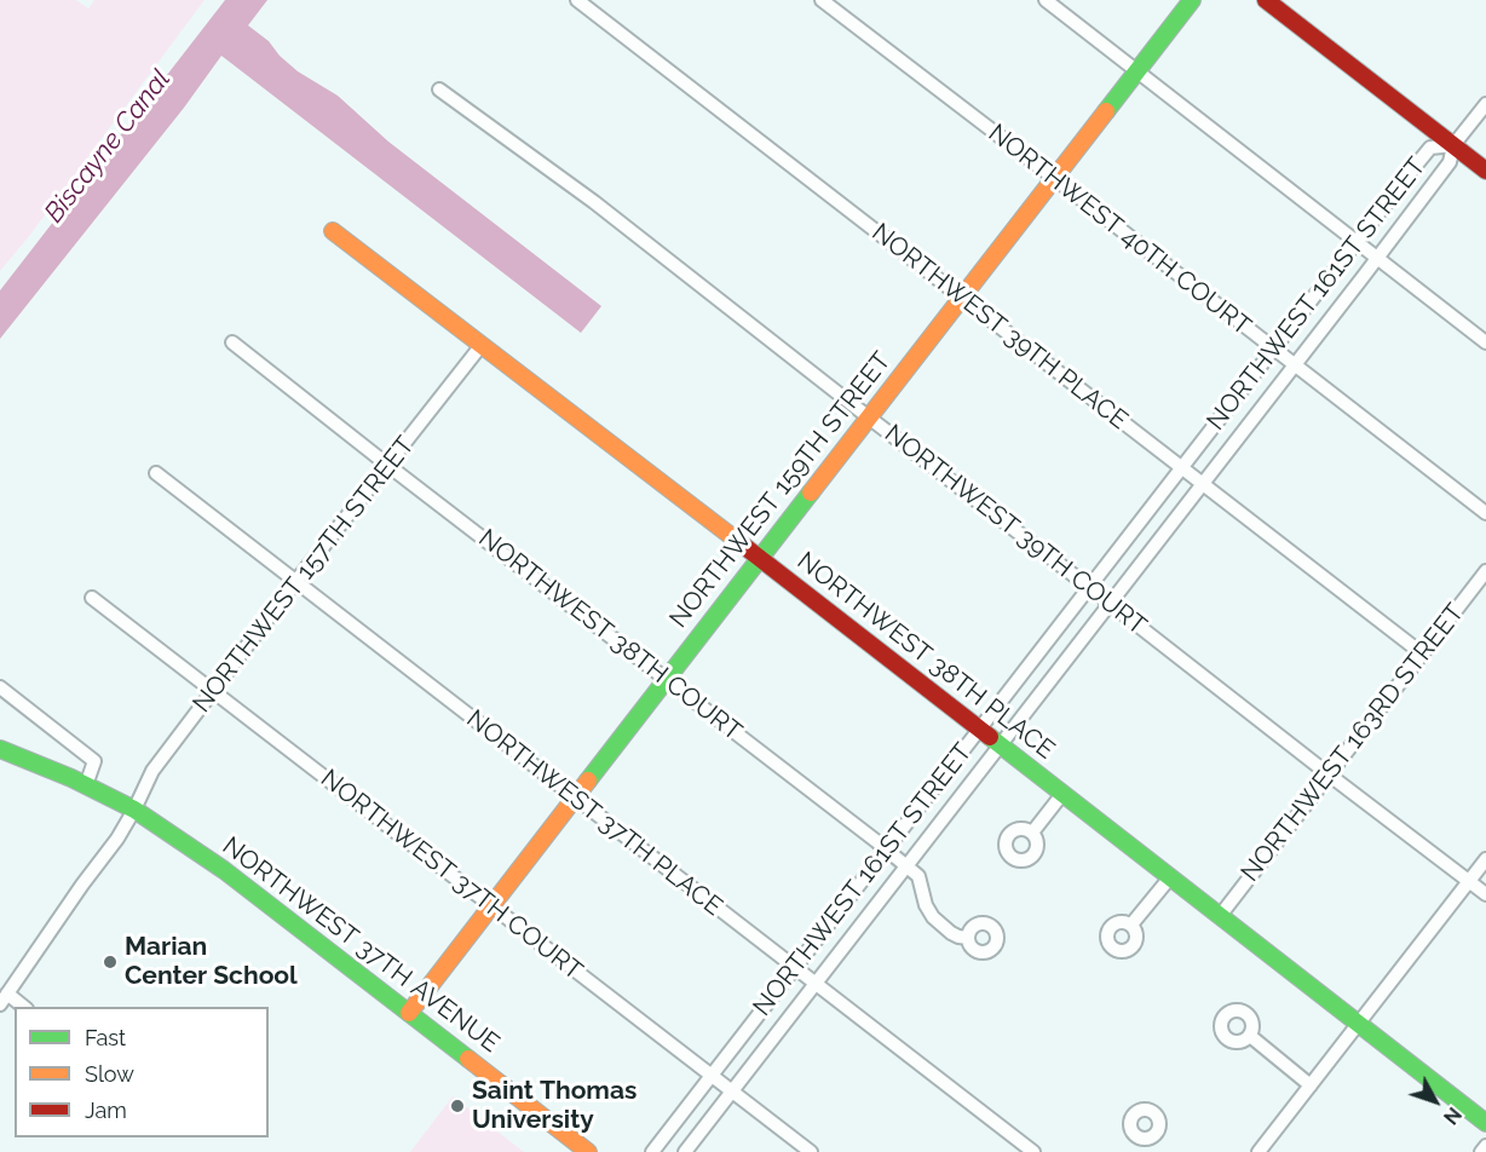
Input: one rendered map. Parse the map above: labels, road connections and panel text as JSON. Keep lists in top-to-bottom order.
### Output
{
  "streets": {
    "street": [
      "NORTHWEST 40TH COURT",
      "NORTHWEST 161ST STREET",
      "NORTHWEST 39TH PLACE",
      "NORTHWEST 159TH STREET",
      "NORTHWEST 39TH COURT",
      "NORTHWEST 157TH STREET",
      "NORTHWEST 38TH COURT",
      "NORTHWEST 38TH PLACE",
      "NORTHWEST 163RD STREET",
      "NORTHWEST 37TH PLACE",
      "NORTHWEST 37TH COURT",
      "NORTHWEST 37TH AVENUE"
    ]
  },
  "crossings": [
    ["NORTHWEST 40TH COURT", "NORTHWEST 161ST STREET"],
    ["NORTHWEST 40TH COURT", "NORTHWEST 159TH STREET"],
    ["NORTHWEST 161ST STREET", "NORTHWEST 39TH PLACE"],
    ["NORTHWEST 161ST STREET", "NORTHWEST 39TH COURT"],
    ["NORTHWEST 161ST STREET", "NORTHWEST 38TH COURT"],
    ["NORTHWEST 161ST STREET", "NORTHWEST 38TH PLACE"],
    ["NORTHWEST 161ST STREET", "NORTHWEST 37TH PLACE"],
    ["NORTHWEST 161ST STREET", "NORTHWEST 37TH COURT"],
    ["NORTHWEST 39TH PLACE", "NORTHWEST 159TH STREET"],
    ["NORTHWEST 39TH PLACE", "NORTHWEST 163RD STREET"],
    ["NORTHWEST 159TH STREET", "NORTHWEST 39TH COURT"],
    ["NORTHWEST 159TH STREET", "NORTHWEST 38TH COURT"],
    ["NORTHWEST 159TH STREET", "NORTHWEST 38TH PLACE"],
    ["NORTHWEST 159TH STREET", "NORTHWEST 37TH PLACE"],
    ["NORTHWEST 159TH STREET", "NORTHWEST 37TH COURT"],
    ["NORTHWEST 159TH STREET", "NORTHWEST 37TH AVENUE"],
    ["NORTHWEST 39TH COURT", "NORTHWEST 163RD STREET"],
    ["NORTHWEST 157TH STREET", "NORTHWEST 38TH COURT"],
    ["NORTHWEST 157TH STREET", "NORTHWEST 38TH PLACE"],
    ["NORTHWEST 157TH STREET", "NORTHWEST 37TH PLACE"],
    ["NORTHWEST 157TH STREET", "NORTHWEST 37TH COURT"],
    ["NORTHWEST 157TH STREET", "NORTHWEST 37TH AVENUE"],
    ["NORTHWEST 38TH PLACE", "NORTHWEST 163RD STREET"]
  ],
  "water": ["Biscayne Canal"],
  "places": ["Marian Center School", "Saint Thomas University"],
  "legend": ["Fast", "Slow", "Jam"],
  "north": "bottom right"
}
